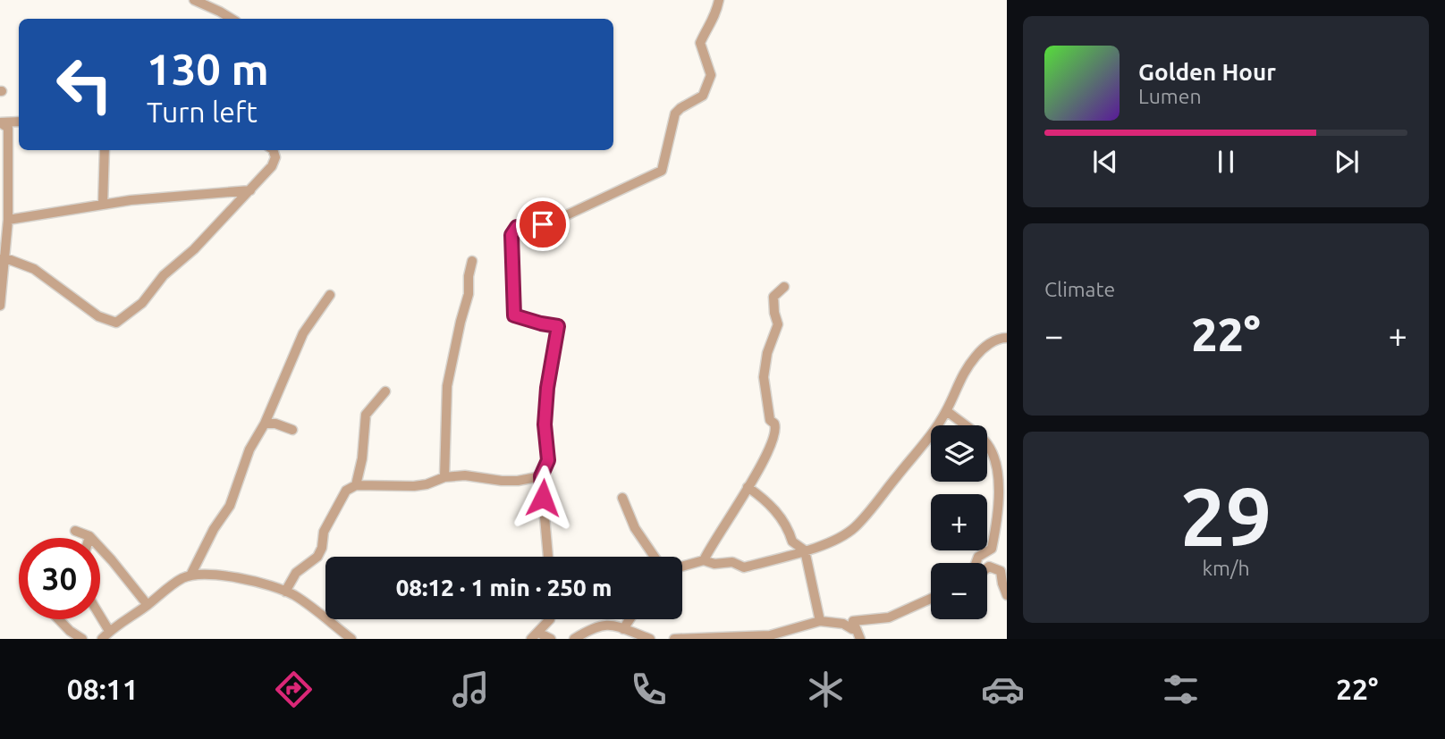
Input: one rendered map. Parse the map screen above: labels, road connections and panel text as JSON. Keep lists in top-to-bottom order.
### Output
{
  "page": {
    "turn": ["130 m", "Turn left"],
    "song": ["Golden Hour", "Lumen"],
    "tile": [
      "Climate",
      ["29", "km/h"]
    ],
    "heat": ["−", "22°", "+"],
    "map_buttons": ["+", "−"],
    "limit": "30",
    "trip": "08:12 · 1 min · 250 m",
    "tabs": ["08:11", "22°"]
  }
}
